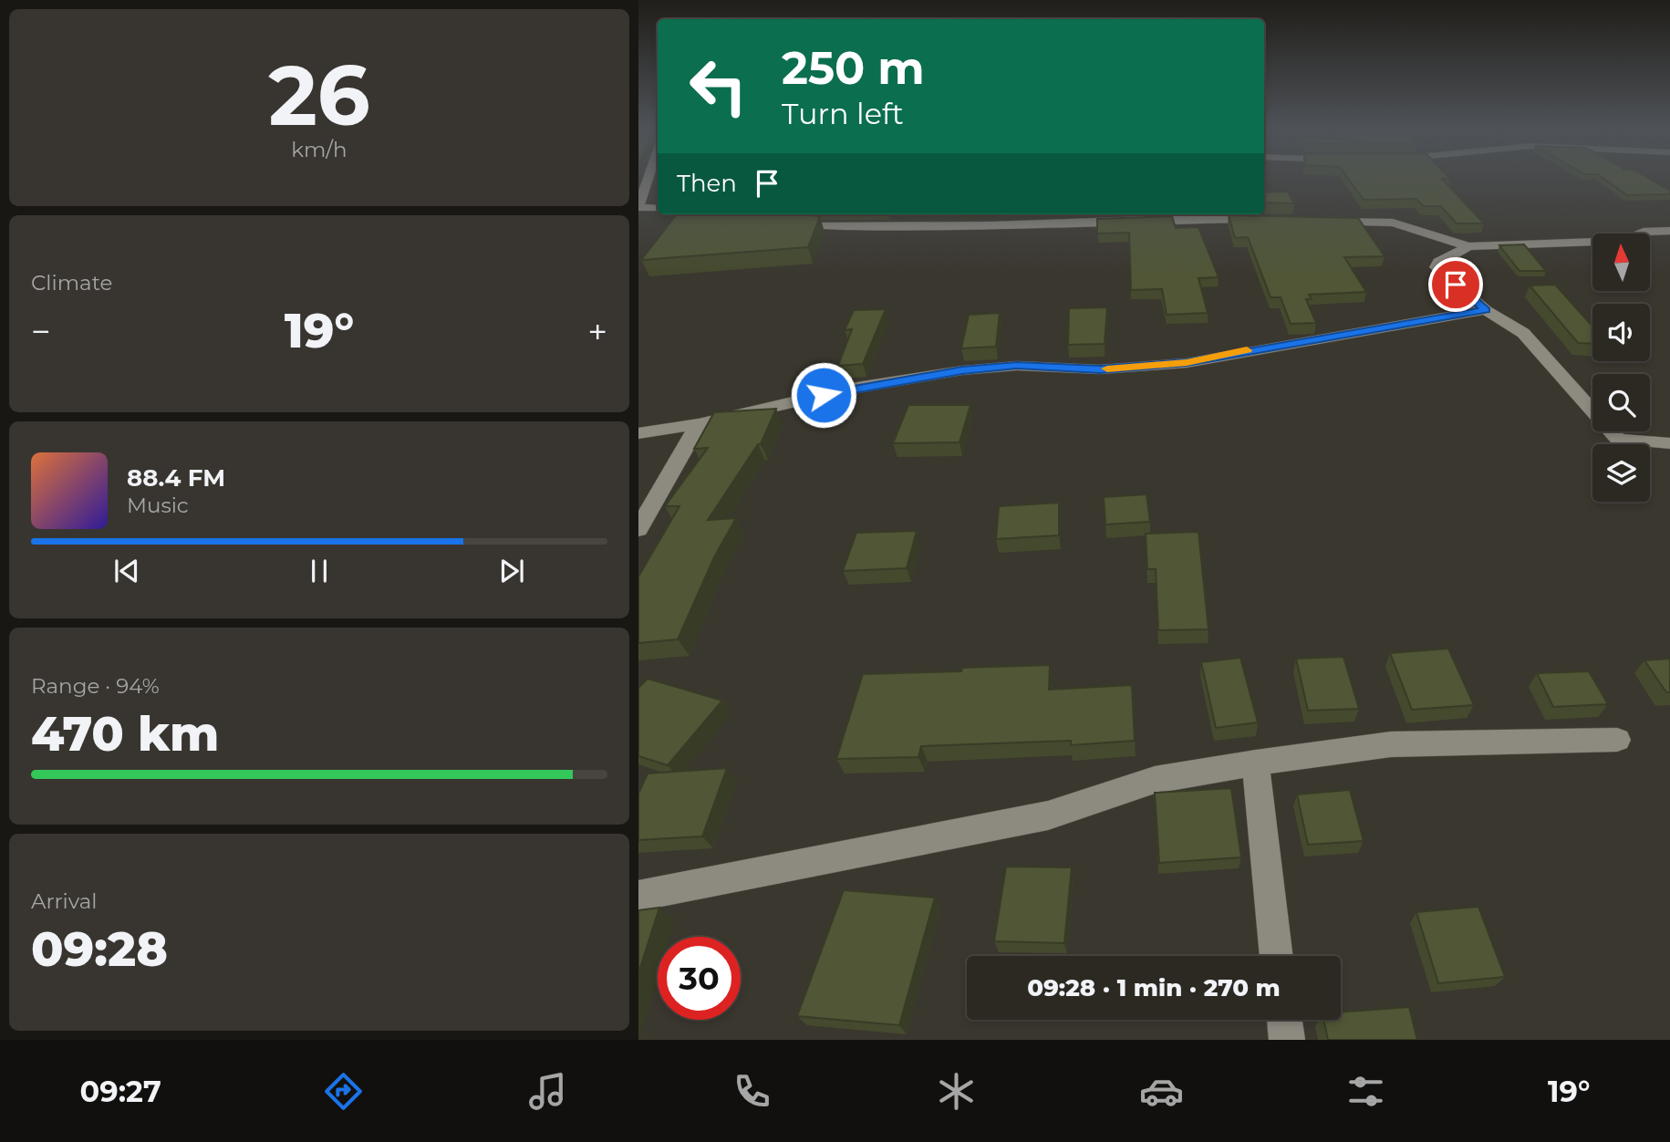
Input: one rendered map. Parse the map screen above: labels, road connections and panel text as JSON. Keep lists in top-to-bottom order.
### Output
{
  "north": "top",
  "page": {
    "tile": [
      ["26", "km/h"],
      "Climate",
      ["Range · 94%", "470 km"],
      ["Arrival", "09:28"]
    ],
    "turn": ["250 m", "Turn left"],
    "then": "Then",
    "heat": ["−", "19°", "+"],
    "song": ["88.4 FM", "Music"],
    "limit": "30",
    "trip": "09:28 · 1 min · 270 m",
    "tabs": ["09:27", "19°"]
  }
}
